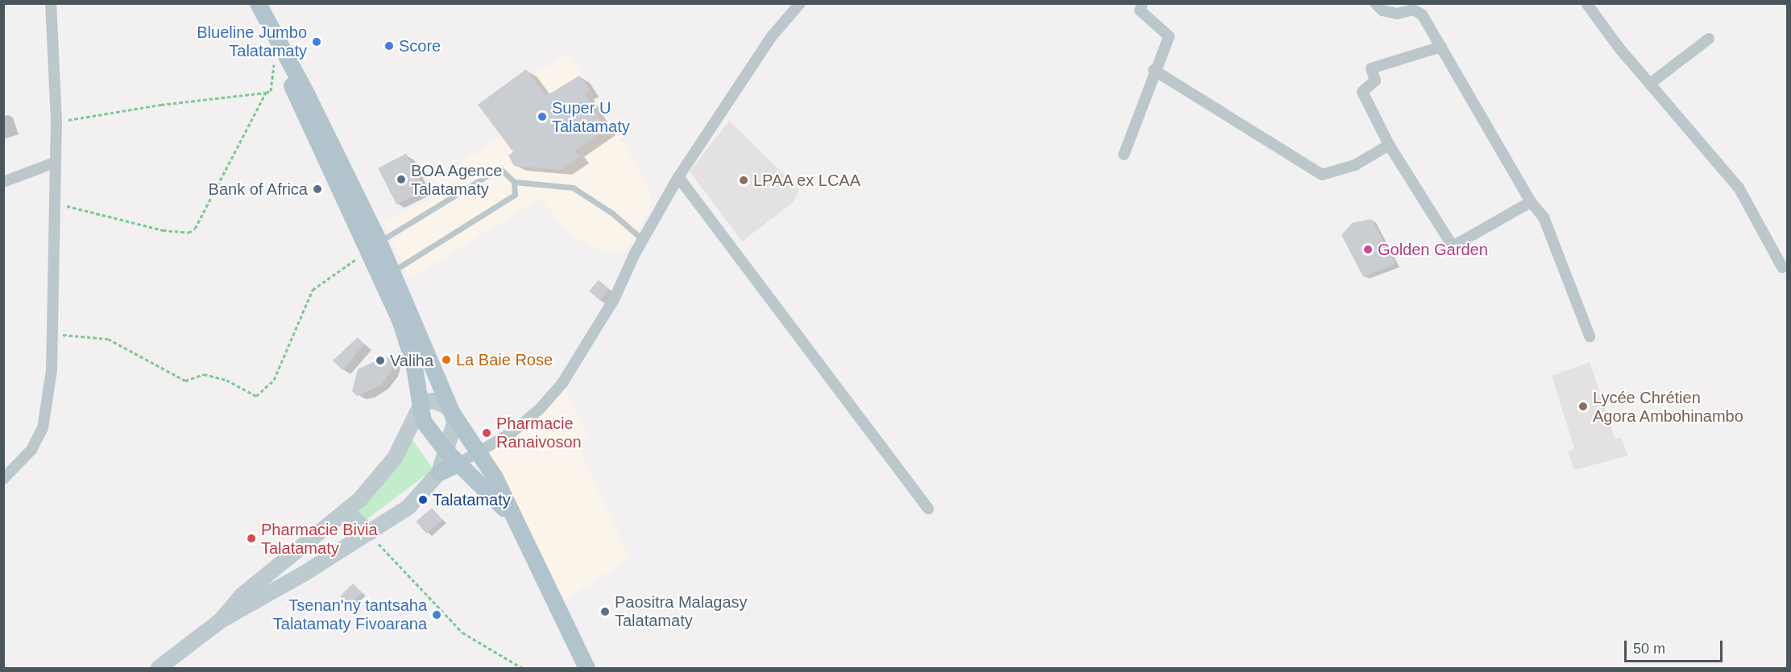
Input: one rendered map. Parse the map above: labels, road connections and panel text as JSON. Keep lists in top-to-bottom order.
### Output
{
  "places": [
    "Blueline Jumbo Talatamaty",
    "Score",
    "Super U Talatamaty",
    "BOA Agence Talatamaty",
    "LPAA ex LCAA",
    "Bank of Africa",
    "Golden Garden",
    "La Baie Rose",
    "Valiha",
    "Lycée Chrétien Agora Ambohinambo",
    "Pharmacie Ranaivoson",
    "Talatamaty",
    "Pharmacie Bivia Talatamaty",
    "Paositra Malagasy Talatamaty",
    "Tsenan'ny tantsaha Talatamaty Fivoarana"
  ],
  "scale_bar": "50 m"
}
